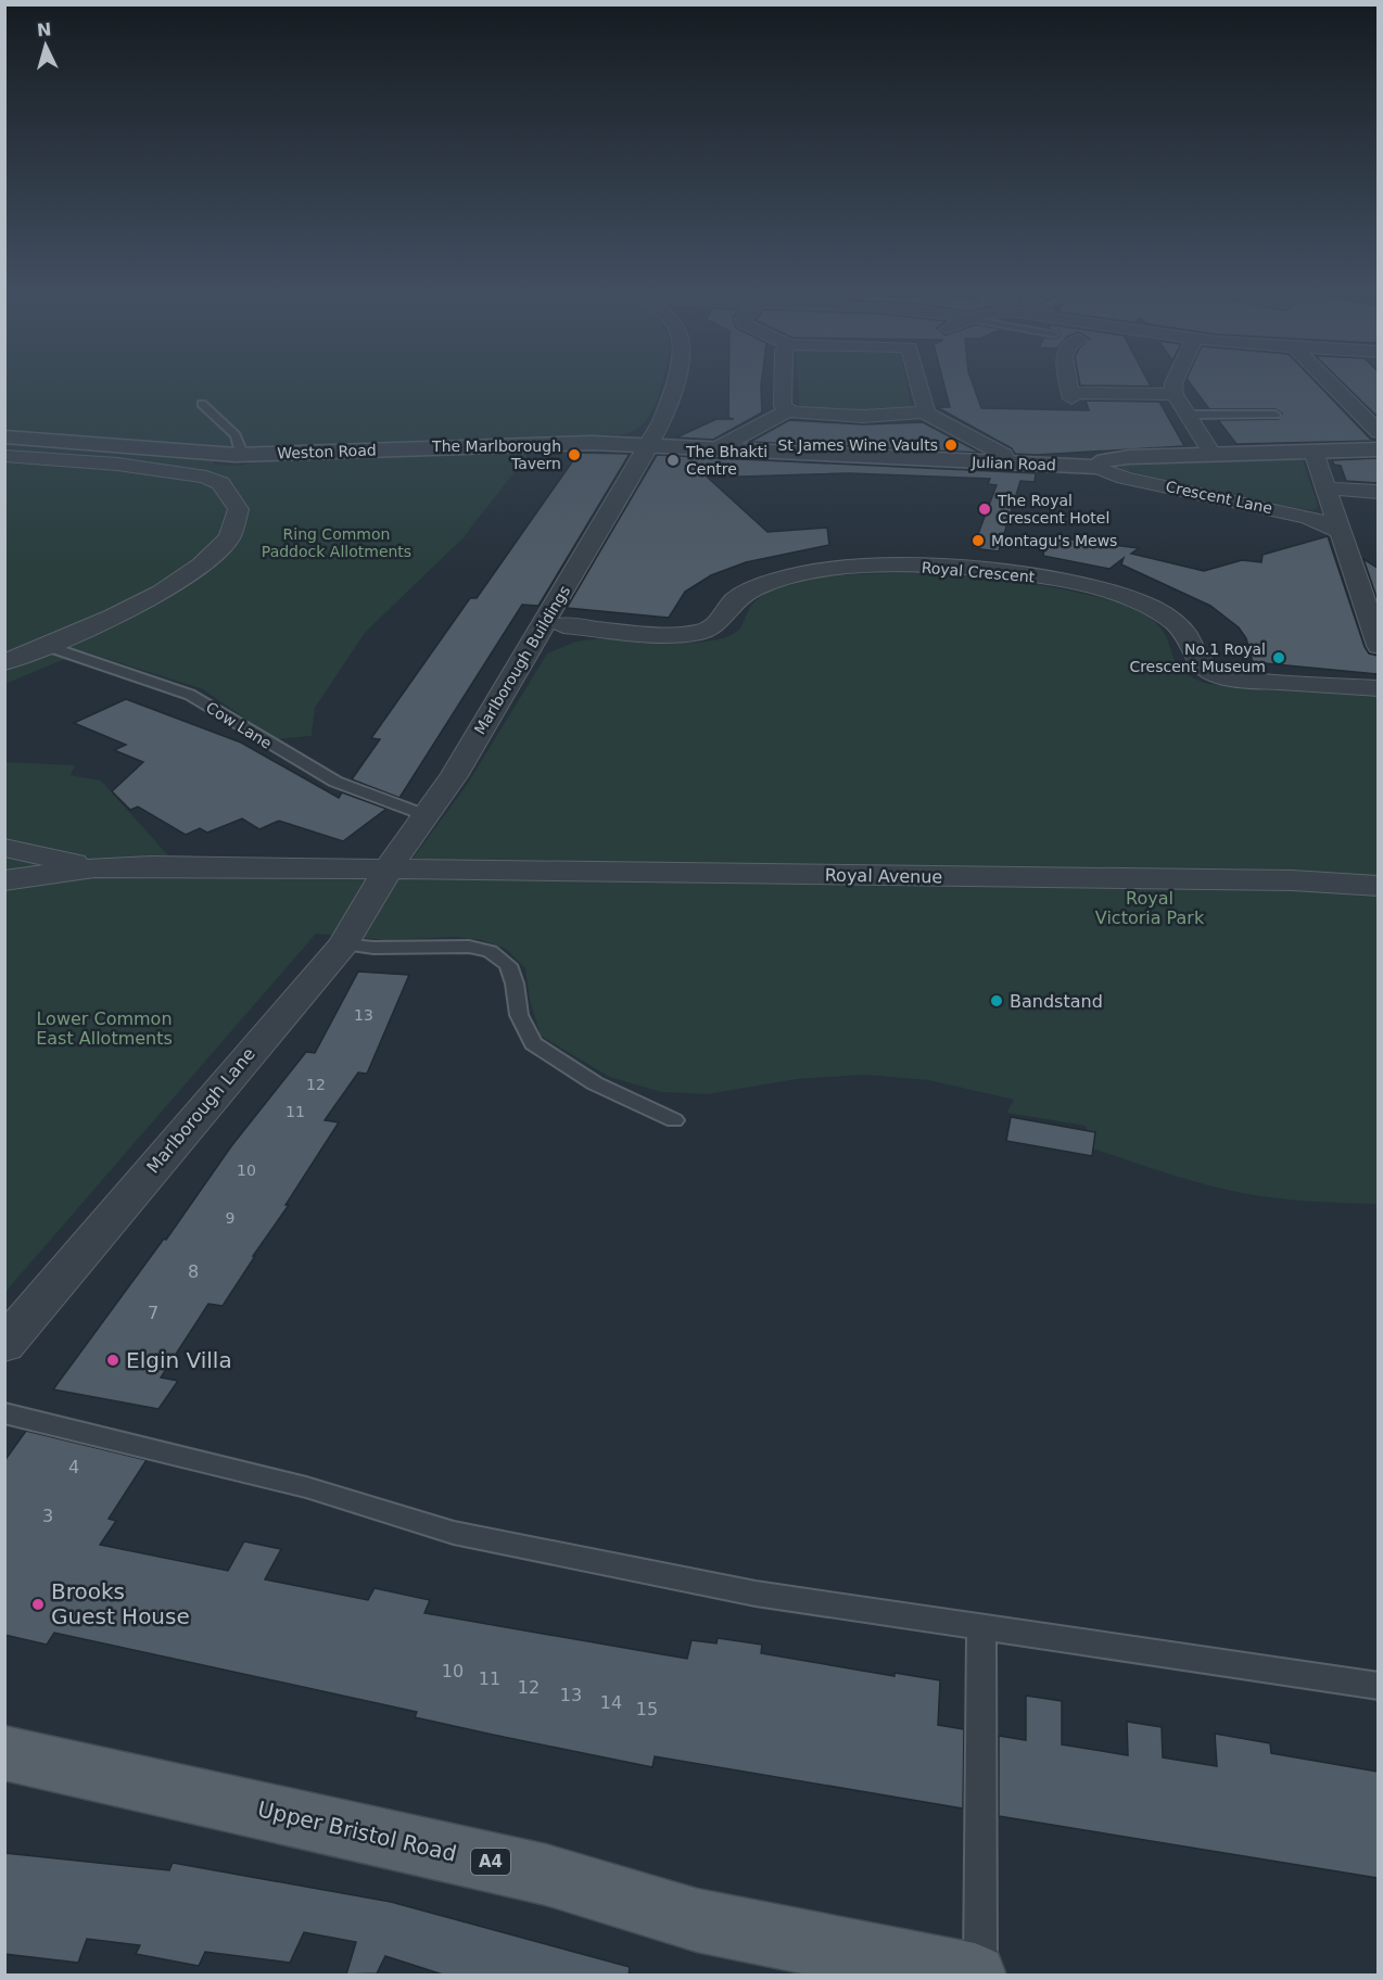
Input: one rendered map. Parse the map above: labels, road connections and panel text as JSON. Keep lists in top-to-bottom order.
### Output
{
  "streets": {
    "main road": ["Upper Bristol Road", "A4"],
    "street": [
      "Weston Road",
      "Julian Road",
      "Crescent Lane",
      "Royal Crescent",
      "Marlborough Buildings",
      "Royal Avenue",
      "Marlborough Lane"
    ],
    "lane": ["Cow Lane"]
  },
  "crossings": [
    ["Weston Road", "Julian Road"],
    ["Weston Road", "Marlborough Buildings"],
    ["Julian Road", "Crescent Lane"],
    ["Julian Road", "Marlborough Buildings"],
    ["Marlborough Buildings", "Cow Lane"],
    ["Marlborough Buildings", "Royal Avenue"],
    ["Marlborough Buildings", "Marlborough Lane"],
    ["Royal Avenue", "Marlborough Lane"]
  ],
  "parks": ["Ring Common Paddock Allotments", "Royal Victoria Park", "Lower Common East Allotments"],
  "places": [
    "St James Wine Vaults",
    "The Marlborough Tavern",
    "The Bhakti Centre",
    "The Royal Crescent Hotel",
    "Montagu's Mews",
    "No.1 Royal Crescent Museum",
    "Bandstand",
    "Elgin Villa",
    "Brooks Guest House"
  ],
  "house_numbers": [
    "13",
    "12",
    "11",
    "10",
    "9",
    "8",
    "7",
    "4",
    "3",
    "10",
    "11",
    "12",
    "13",
    "14",
    "15"
  ],
  "north": "top"
}
